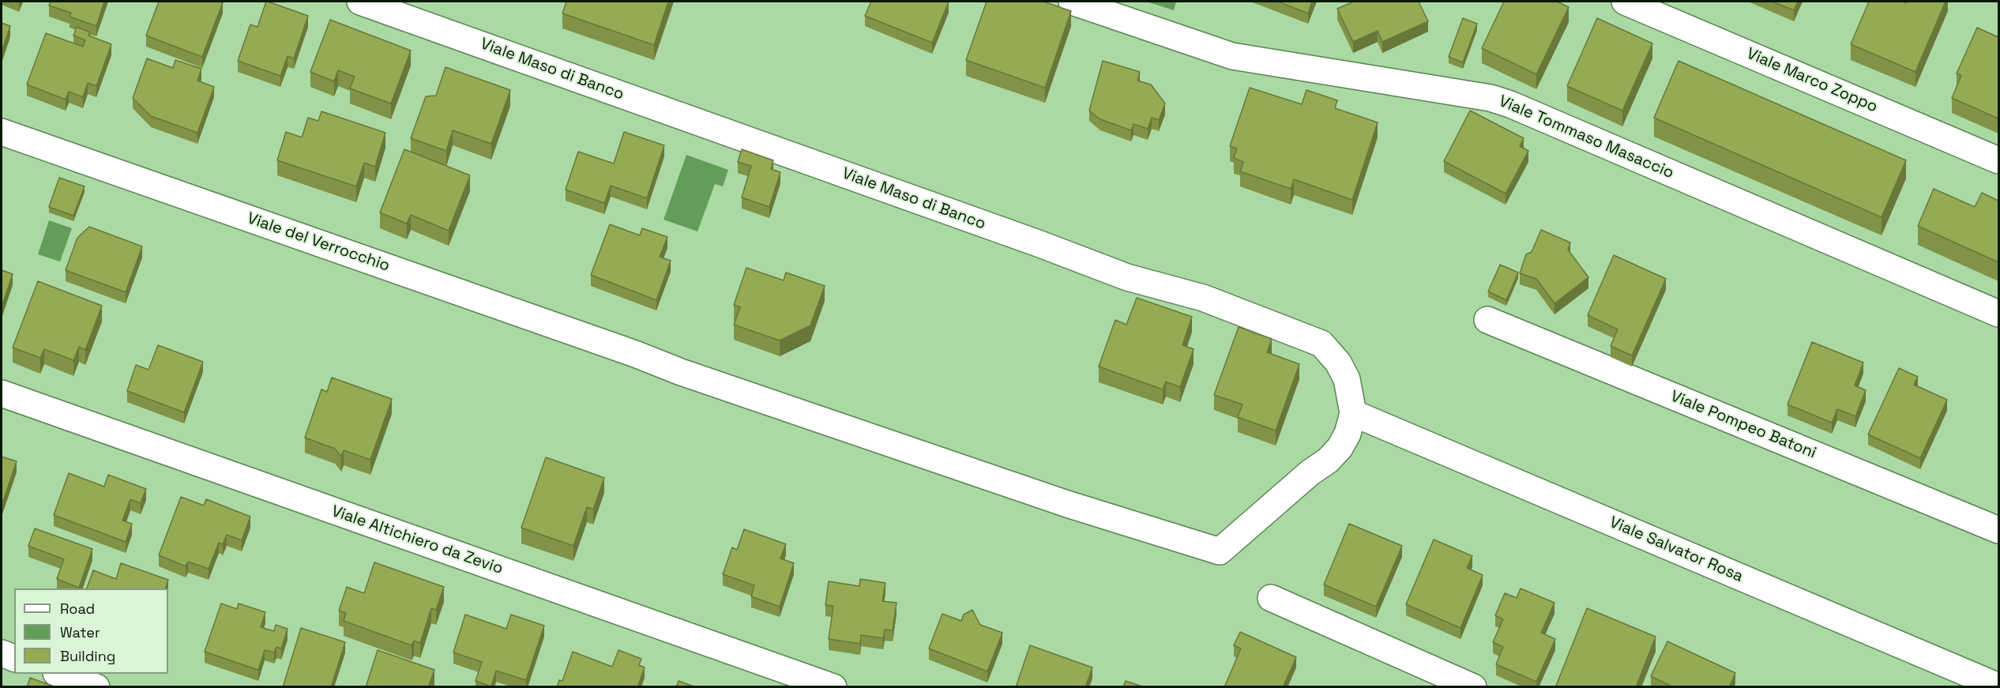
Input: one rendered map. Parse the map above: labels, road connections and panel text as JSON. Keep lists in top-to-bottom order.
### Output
{
  "streets": {
    "street": [
      "Viale Maso di Banco",
      "Viale Marco Zoppo",
      "Viale Tommaso Masaccio",
      "Viale del Verrocchio",
      "Viale Pompeo Batoni",
      "Viale Altichiero da Zevio",
      "Viale Salvator Rosa"
    ]
  },
  "crossings": [
    ["Viale Maso di Banco", "Viale del Verrocchio"],
    ["Viale Maso di Banco", "Viale Salvator Rosa"]
  ],
  "legend": ["Road", "Water", "Building"]
}
